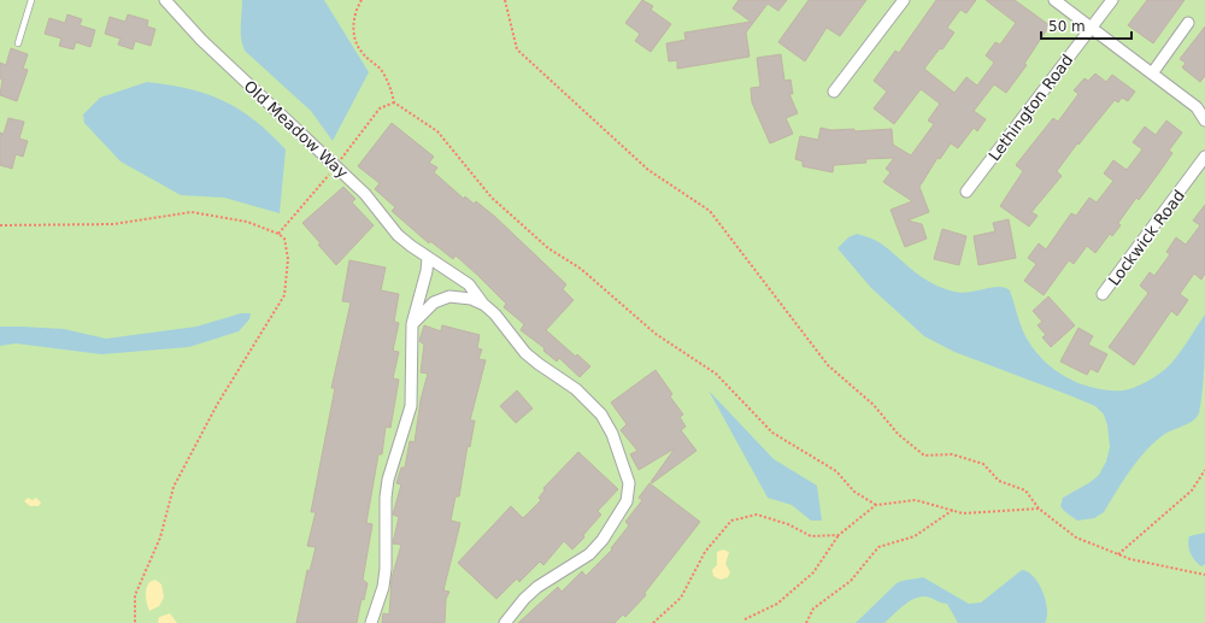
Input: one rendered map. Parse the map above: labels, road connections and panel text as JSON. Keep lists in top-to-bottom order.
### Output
{
  "streets": {
    "street": ["Lethington Road", "Old Meadow Way", "Lockwick Road"]
  },
  "scale_bar": "50 m"
}
